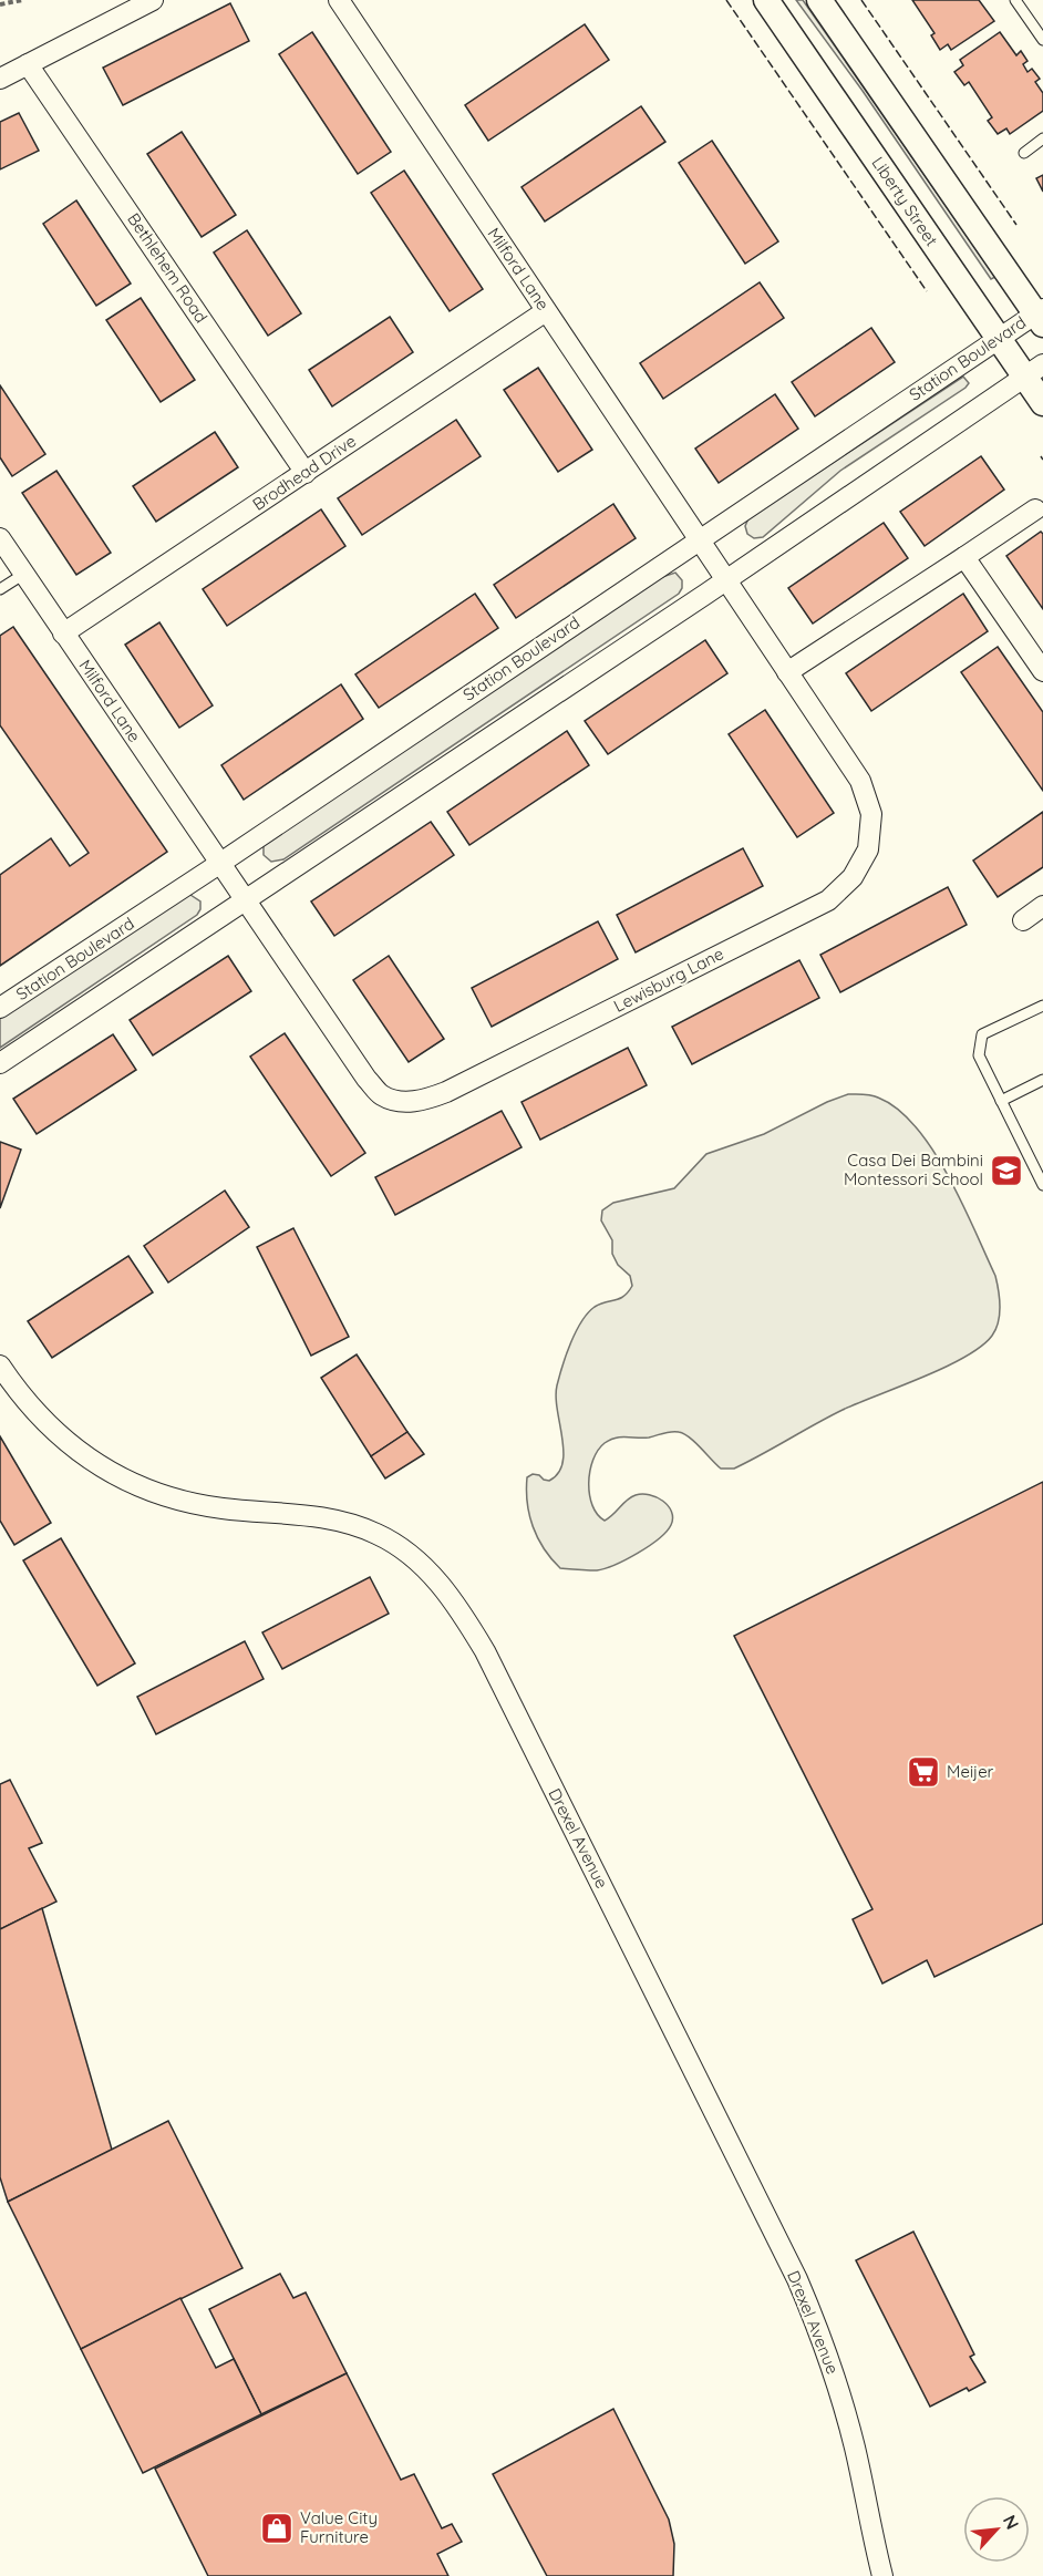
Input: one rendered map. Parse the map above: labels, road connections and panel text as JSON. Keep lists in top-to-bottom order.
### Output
{
  "streets": {
    "street": [
      "Liberty Street",
      "Bethlehem Road",
      "Milford Lane",
      "Station Boulevard",
      "Brodhead Drive",
      "Lewisburg Lane",
      "Drexel Avenue"
    ]
  },
  "crossings": [
    ["Liberty Street", "Station Boulevard"],
    ["Bethlehem Road", "Brodhead Drive"],
    ["Milford Lane", "Station Boulevard"],
    ["Milford Lane", "Brodhead Drive"],
    ["Milford Lane", "Lewisburg Lane"]
  ],
  "places": {
    "school or university": ["Casa Dei Bambini Montessori School"],
    "supermarket": ["Meijer"],
    "shop": ["Value City Furniture"]
  },
  "north": "top right"
}
